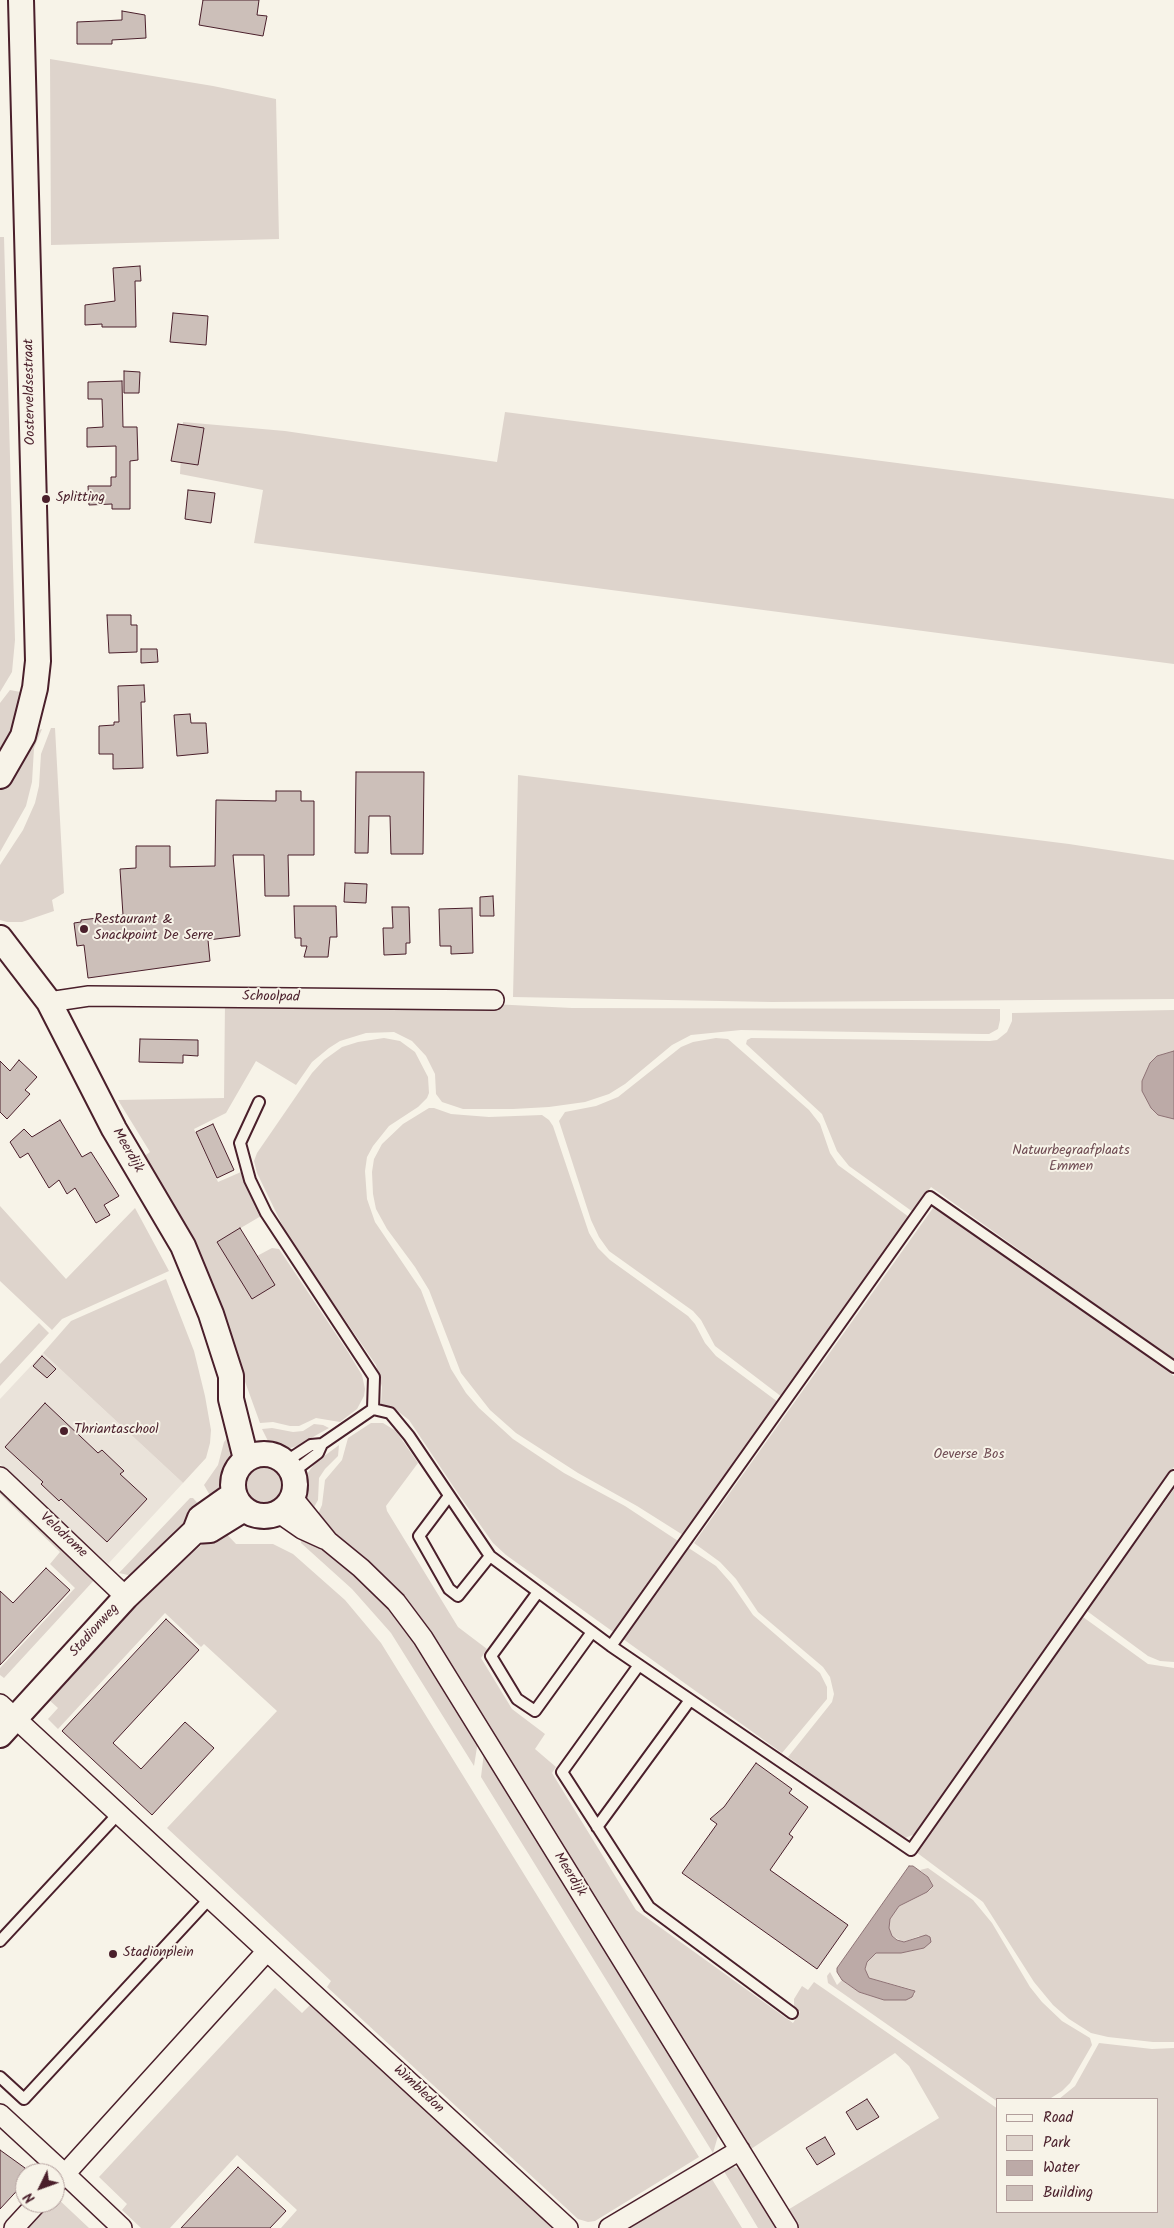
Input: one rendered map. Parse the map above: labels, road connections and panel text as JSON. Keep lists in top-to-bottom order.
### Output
{
  "streets": {
    "street": [
      "Oosterveldsestraat",
      "Schoolpad",
      "Meerdijk",
      "Velodrome",
      "Stadionweg",
      "Wimbledon"
    ]
  },
  "crossings": [
    ["Schoolpad", "Meerdijk"],
    ["Meerdijk", "Stadionweg"],
    ["Velodrome", "Stadionweg"]
  ],
  "parks": ["Natuurbegraafplaats Emmen", "Oeverse Bos"],
  "places": [
    "Splitting",
    "Restaurant & Snackpoint De Serre",
    "Thriantaschool",
    "Stadionplein"
  ],
  "legend": [
    "Road",
    "Park",
    "Water",
    "Building"
  ],
  "north": "bottom left"
}
